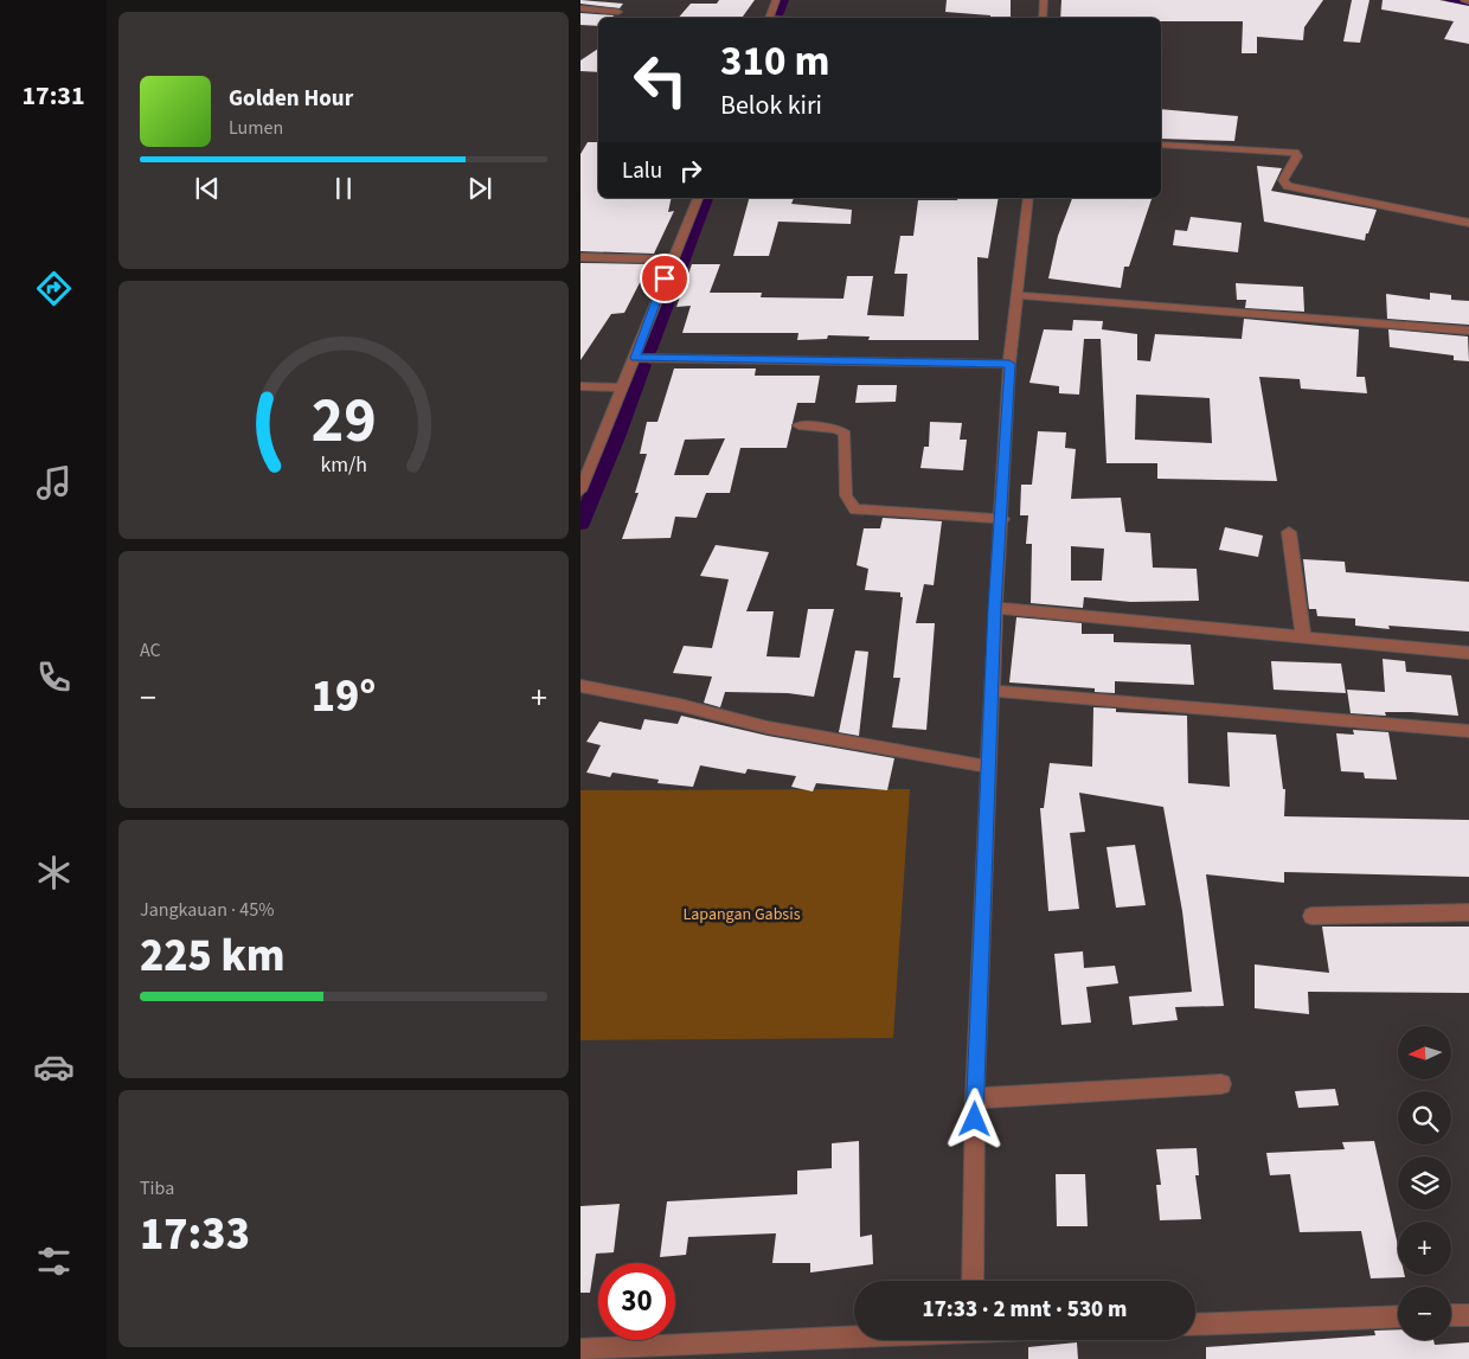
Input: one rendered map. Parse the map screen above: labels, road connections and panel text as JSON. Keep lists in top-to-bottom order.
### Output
{
  "parks": ["Lapangan Gabsis"],
  "north": "left",
  "page": {
    "tabs": "17:31",
    "turn": ["310 m", "Belok kiri"],
    "song": ["Golden Hour", "Lumen"],
    "then": "Lalu",
    "tile": [
      "AC",
      ["Jangkauan · 45%", "225 km"],
      ["Tiba", "17:33"]
    ],
    "heat": ["−", "19°", "+"],
    "map_buttons": ["+", "−"],
    "limit": "30",
    "trip": "17:33 · 2 mnt · 530 m",
    "gauge": ["29", "km/h"]
  }
}
